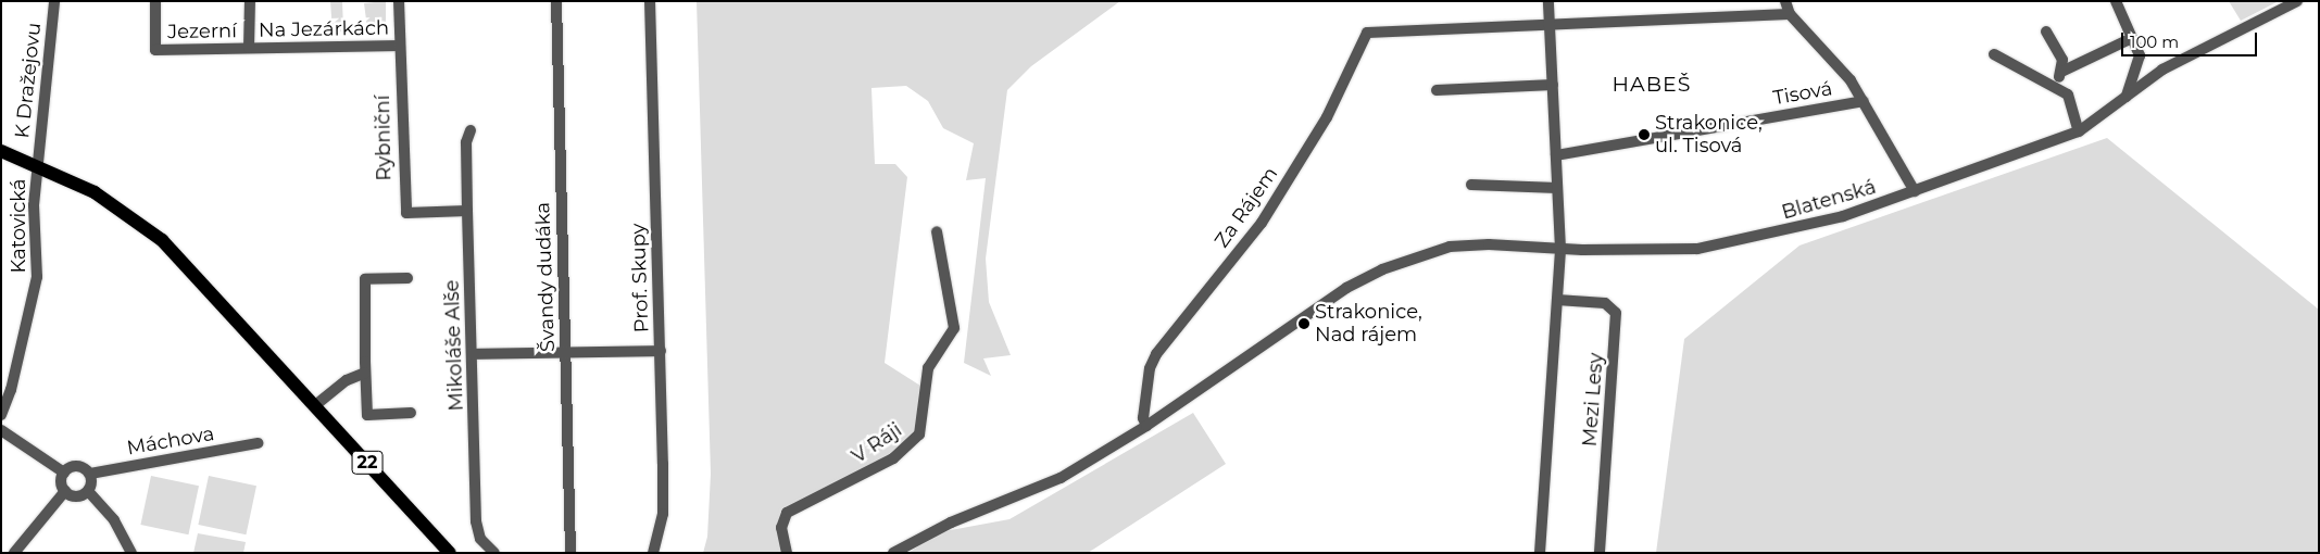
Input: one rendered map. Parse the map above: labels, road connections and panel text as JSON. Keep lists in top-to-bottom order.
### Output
{
  "streets": {
    "main road": ["22"],
    "street": [
      "Na Jezárkách",
      "Jezerní",
      "K Dražejovu",
      "Tisová",
      "Rybniční",
      "Blatenská",
      "Za Rájem",
      "Katovická",
      "Švandy dudáka",
      "Prof. Skupy",
      "Mikoláše Alše",
      "Mezi Lesy",
      "Máchova",
      "V Ráji"
    ]
  },
  "crossings": [
    ["Na Jezárkách", "Jezerní"],
    ["Na Jezárkách", "Rybniční"],
    ["K Dražejovu", "Katovická"],
    ["K Dražejovu", "22"],
    ["Rybniční", "Mikoláše Alše"],
    ["Blatenská", "Za Rájem"],
    ["Katovická", "22"]
  ],
  "districts": ["HABEŠ"],
  "places": ["Strakonice, ul. Tisová", "Strakonice, Nad rájem"],
  "scale_bar": "100 m"
}
